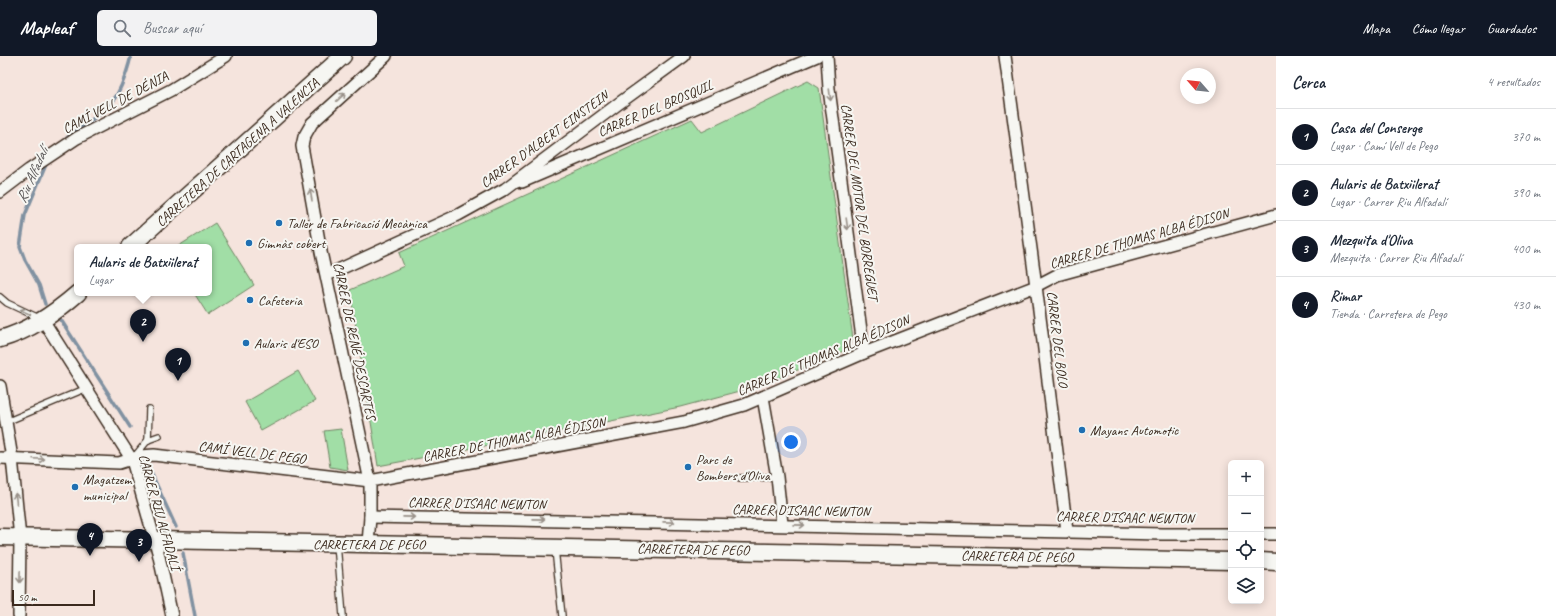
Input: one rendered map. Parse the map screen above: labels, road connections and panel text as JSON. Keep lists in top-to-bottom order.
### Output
{
  "streets": {
    "main road": ["CARRETERA DE CARTAGENA A VALENCIA", "CARRETERA DE PEGO"],
    "street": [
      "CAMÍ VELL DE DÉNIA",
      "CARRER DEL BROSQUIL",
      "CARRER D'ALBERT EINSTEIN",
      "CARRER DEL MOTOR DEL BORREGUET",
      "CARRER DE THOMAS ALBA ÉDISON",
      "CARRER DEL BOLO",
      "CARRER DE RENÉ DESCARTES",
      "CAMÍ VELL DE PEGO",
      "CARRER D'ISAAC NEWTON",
      "CARRER RIU ALFADALÍ"
    ]
  },
  "crossings": [
    ["CARRER DEL BROSQUIL", "CARRER D'ALBERT EINSTEIN"],
    ["CARRER D'ALBERT EINSTEIN", "CARRER DE RENÉ DESCARTES"],
    ["CARRER DEL MOTOR DEL BORREGUET", "CARRER DE THOMAS ALBA ÉDISON"],
    ["CARRER DE THOMAS ALBA ÉDISON", "CARRER DEL BOLO"],
    ["CARRER DE THOMAS ALBA ÉDISON", "CARRER DE RENÉ DESCARTES"],
    ["CARRER DE THOMAS ALBA ÉDISON", "CAMÍ VELL DE PEGO"],
    ["CARRER DEL BOLO", "CARRER D'ISAAC NEWTON"],
    ["CARRER DE RENÉ DESCARTES", "CAMÍ VELL DE PEGO"],
    ["CARRER DE RENÉ DESCARTES", "CARRER D'ISAAC NEWTON"],
    ["CARRER DE RENÉ DESCARTES", "CARRETERA DE PEGO"],
    ["CAMÍ VELL DE PEGO", "CARRER RIU ALFADALÍ"],
    ["CARRER RIU ALFADALÍ", "CARRETERA DE PEGO"]
  ],
  "one_way": ["CARRER DEL MOTOR DEL BORREGUET", "CARRER DE RENÉ DESCARTES", "CARRER D'ISAAC NEWTON"],
  "water": ["Riu Alfadalí"],
  "places": [
    "Taller de Fabricació Mecànica",
    "Gimnàs cobert",
    "Cafeteria",
    "Aularis d'ESO",
    "Mayans Automotic",
    "Parc de Bombers d'Oliva",
    "Magatzem municipal"
  ],
  "scale_bar": "50 m",
  "north": "top left",
  "page": {
    "header": "Mapleaf",
    "search": "Buscar aquí",
    "nav": ["Mapa", "Cómo llegar", "Guardados"],
    "heading": ["Cerca", "4 resultados"],
    "list": [
      {
        "mark": "1",
        "name": "Casa del Conserge",
        "note": "Lugar · Camí Vell de Pego",
        "value": "370 m"
      },
      {
        "mark": "2",
        "name": "Aularis de Batxiilerat",
        "note": "Lugar · Carrer Riu Alfadalí",
        "value": "390 m"
      },
      {
        "mark": "3",
        "name": "Mezquita d'Oliva",
        "note": "Mezquita · Carrer Riu Alfadalí",
        "value": "400 m"
      },
      {
        "mark": "4",
        "name": "Rimar",
        "note": "Tienda · Carretera de Pego",
        "value": "430 m"
      }
    ],
    "popup": ["Aularis de Batxiilerat", "Lugar"],
    "pins": [
      "2",
      "1",
      "4",
      "3"
    ],
    "map_buttons": ["+", "−"],
    "scale": "50 m"
  }
}
